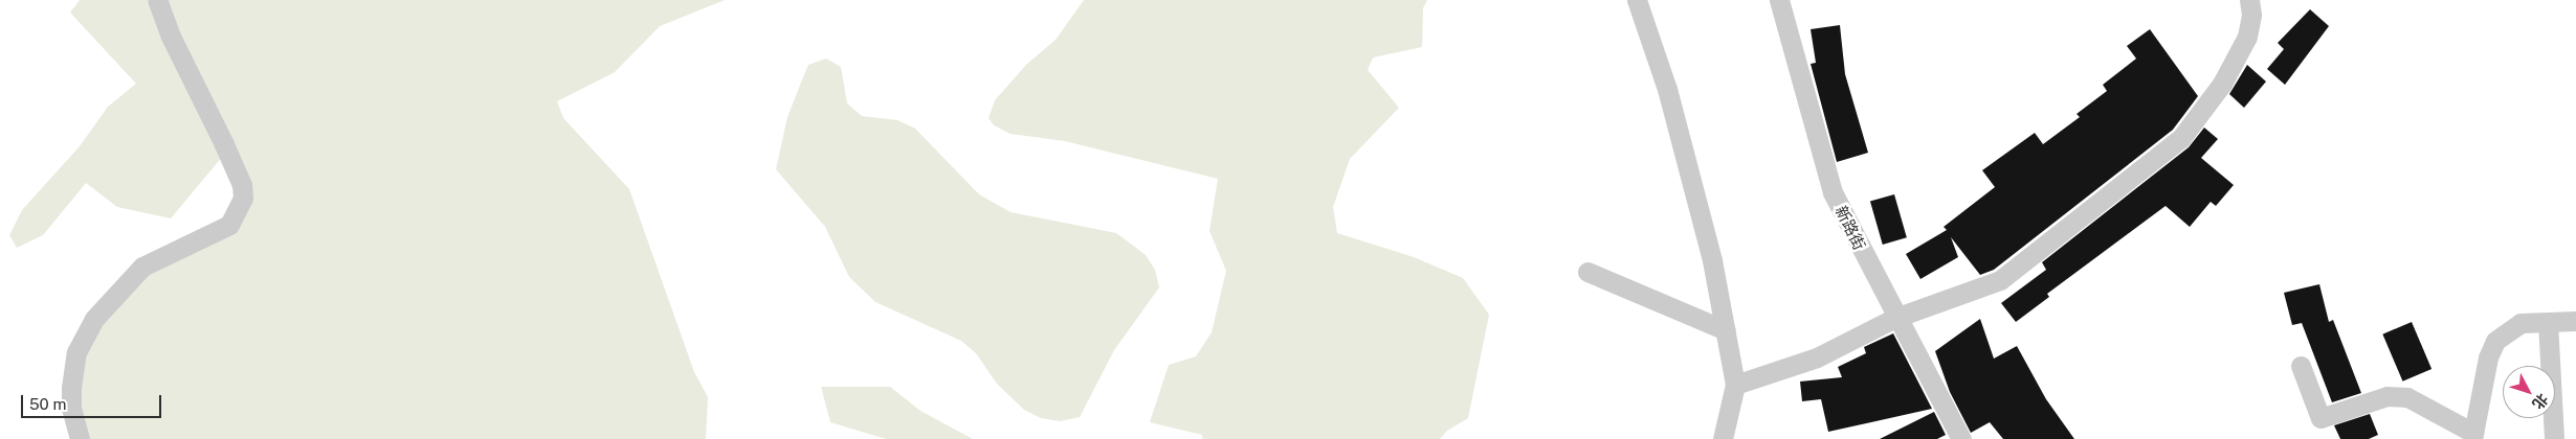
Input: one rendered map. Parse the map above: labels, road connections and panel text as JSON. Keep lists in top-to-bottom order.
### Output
{
  "streets": {
    "street": ["新路街"]
  },
  "scale_bar": "50 m",
  "north": "bottom right"
}
